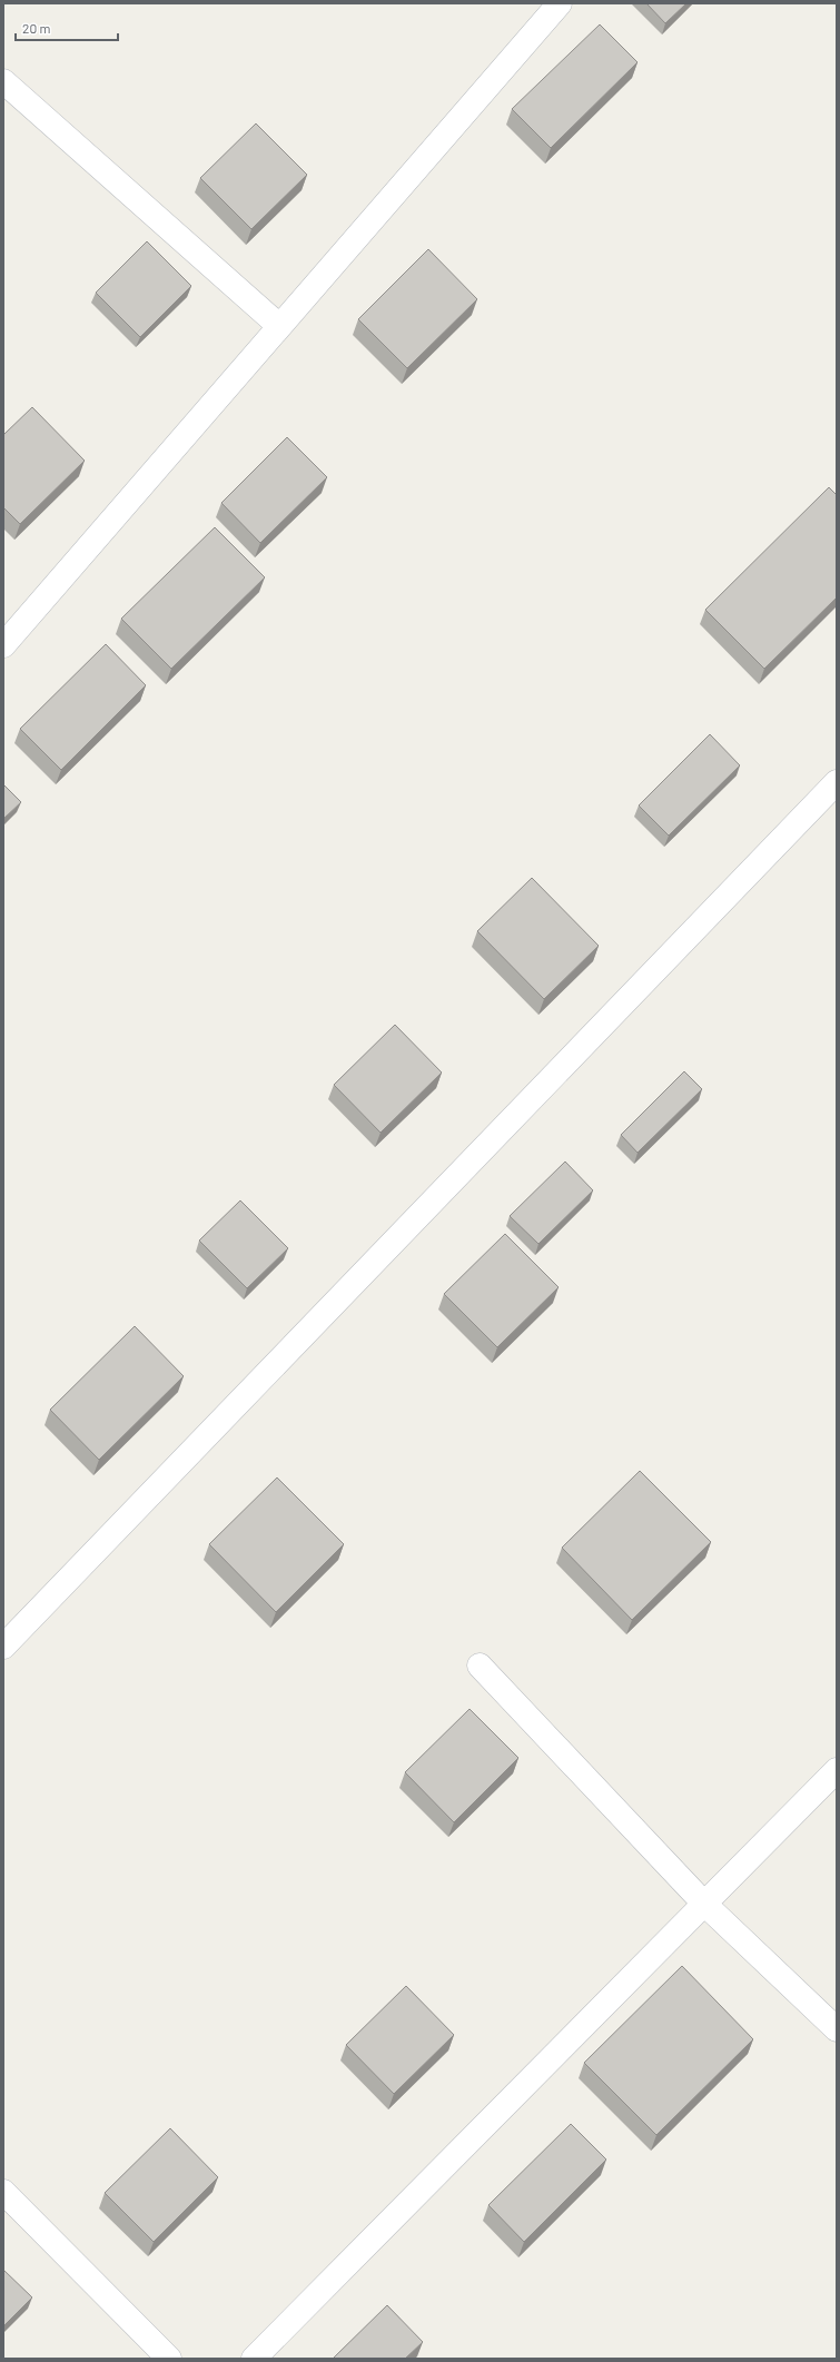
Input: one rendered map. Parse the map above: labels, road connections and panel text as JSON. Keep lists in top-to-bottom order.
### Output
{
  "scale_bar": "20 m"
}
